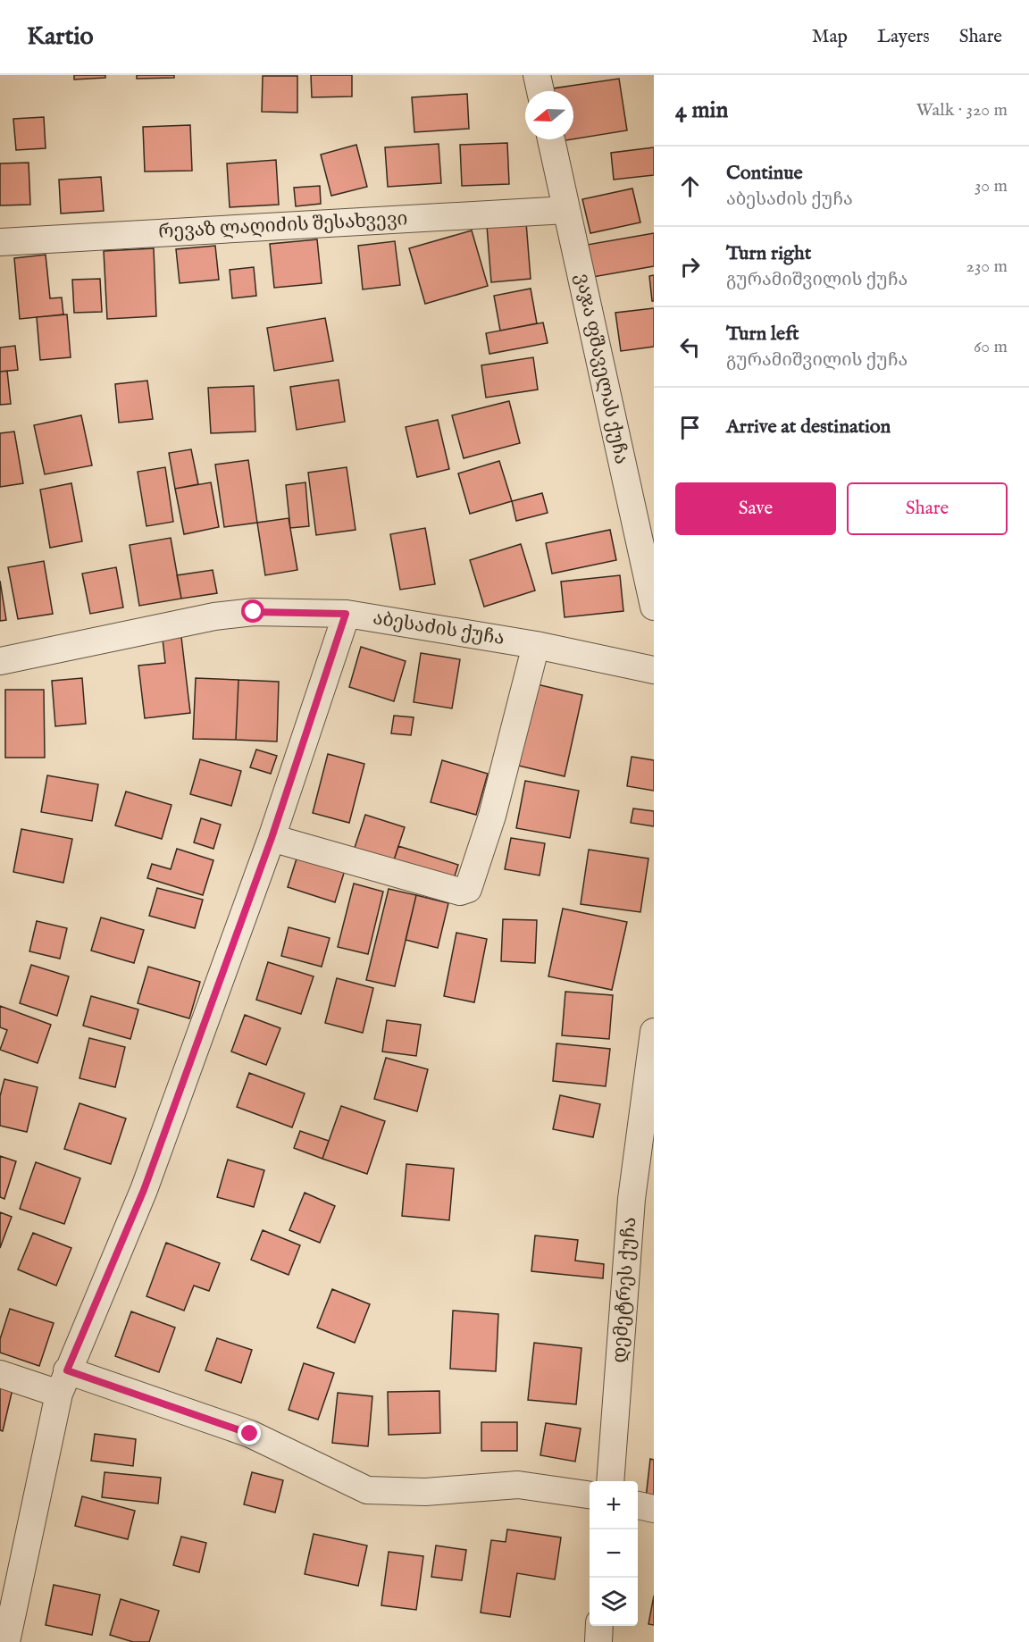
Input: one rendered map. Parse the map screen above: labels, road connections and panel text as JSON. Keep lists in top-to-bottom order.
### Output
{
  "streets": {
    "street": [
      "რევაზ ლაღიძის შესახვევი",
      "ვაჯა ფშაველას ქუჩა",
      "აბესაძის ქუჩა",
      "დემეტრეს ქუჩა"
    ]
  },
  "crossings": [
    ["რევაზ ლაღიძის შესახვევი", "ვაჯა ფშაველას ქუჩა"]
  ],
  "north": "left",
  "page": {
    "header": "Kartio",
    "nav": ["Map", "Layers", "Share"],
    "heading": ["4 min", "Walk · 320 m"],
    "list": [
      ["Continue", "აბესაძის ქუჩა", "30 m"],
      ["Turn right", "გურამიშვილის ქუჩა", "230 m"],
      ["Turn left", "გურამიშვილის ქუჩა", "60 m"],
      "Arrive at destination"
    ],
    "buttons": ["Save", "Share"],
    "map_buttons": ["+", "−"]
  }
}
